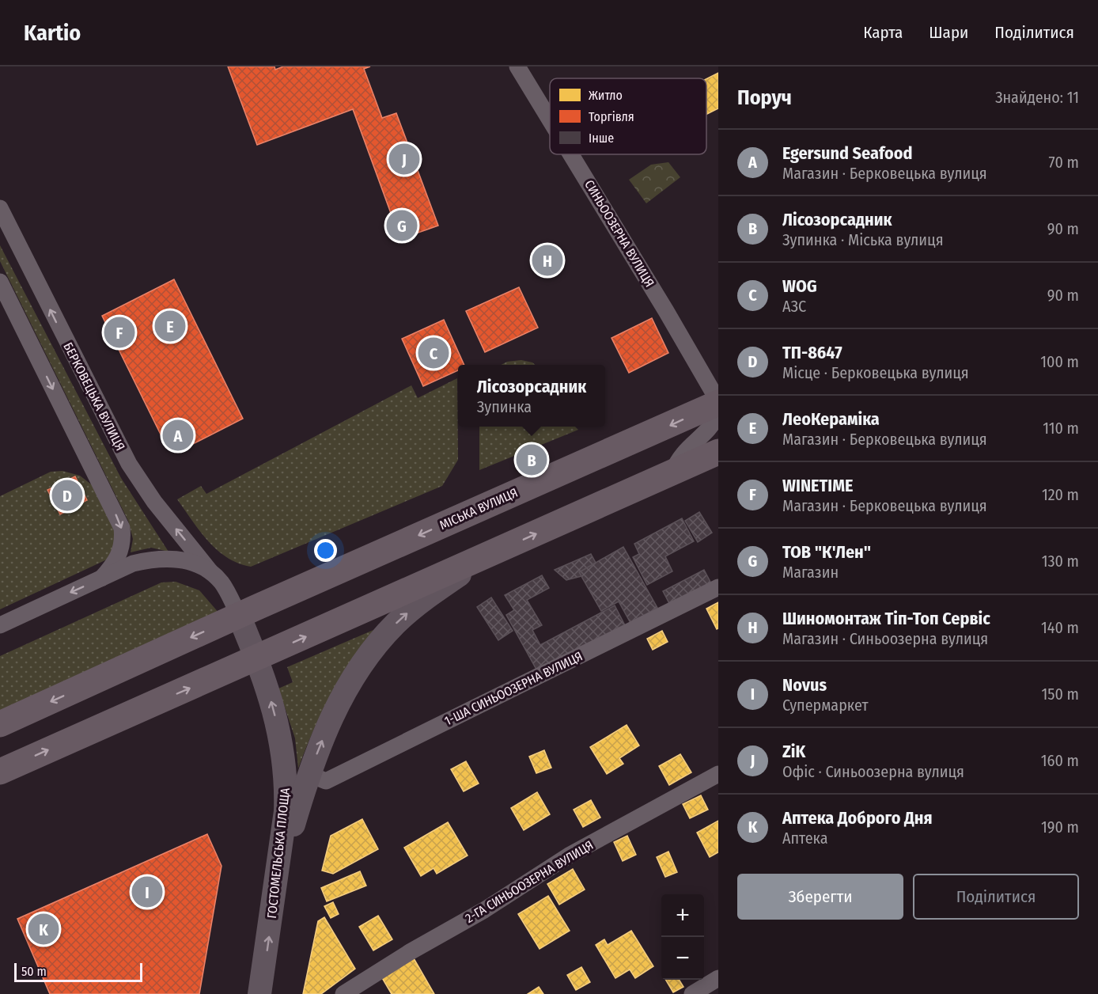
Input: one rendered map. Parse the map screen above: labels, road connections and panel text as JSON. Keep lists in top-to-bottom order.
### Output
{
  "streets": {
    "highway": ["МІСЬКА ВУЛИЦЯ"],
    "main road": ["ГОСТОМЕЛЬСЬКА ПЛОЩА"],
    "street": [
      "СИНЬООЗЕРНА ВУЛИЦЯ",
      "БЕРКОВЕЦЬКА ВУЛИЦЯ",
      "1-ША СИНЬООЗЕРНА ВУЛИЦЯ",
      "2-ГА СИНЬООЗЕРНА ВУЛИЦЯ"
    ]
  },
  "crossings": [
    ["СИНЬООЗЕРНА ВУЛИЦЯ", "МІСЬКА ВУЛИЦЯ"],
    ["БЕРКОВЕЦЬКА ВУЛИЦЯ", "МІСЬКА ВУЛИЦЯ"],
    ["БЕРКОВЕЦЬКА ВУЛИЦЯ", "ГОСТОМЕЛЬСЬКА ПЛОЩА"],
    ["МІСЬКА ВУЛИЦЯ", "ГОСТОМЕЛЬСЬКА ПЛОЩА"]
  ],
  "one_way": ["ГОСТОМЕЛЬСЬКА ПЛОЩА"],
  "legend": ["Житло", "Торгівля", "Інше"],
  "scale_bar": "50 m",
  "page": {
    "header": "Kartio",
    "nav": ["Карта", "Шари", "Поділитися"],
    "heading": ["Поруч", "Знайдено: 11"],
    "list": [
      {
        "mark": "A",
        "name": "Egersund Seafood",
        "note": "Магазин · Берковецька вулиця",
        "value": "70 m"
      },
      {
        "mark": "B",
        "name": "Лісозорсадник",
        "note": "Зупинка · Міська вулиця",
        "value": "90 m"
      },
      {
        "mark": "C",
        "name": "WOG",
        "note": "АЗС",
        "value": "90 m"
      },
      {
        "mark": "D",
        "name": "ТП-8647",
        "note": "Місце · Берковецька вулиця",
        "value": "100 m"
      },
      {
        "mark": "E",
        "name": "ЛеоКераміка",
        "note": "Магазин · Берковецька вулиця",
        "value": "110 m"
      },
      {
        "mark": "F",
        "name": "WINETIME",
        "note": "Магазин · Берковецька вулиця",
        "value": "120 m"
      },
      {
        "mark": "G",
        "name": "ТОВ \"К'Лен\"",
        "note": "Магазин",
        "value": "130 m"
      },
      {
        "mark": "H",
        "name": "Шиномонтаж Тіп-Топ Сервіс",
        "note": "Магазин · Синьоозерна вулиця",
        "value": "140 m"
      },
      {
        "mark": "I",
        "name": "Novus",
        "note": "Супермаркет",
        "value": "150 m"
      },
      {
        "mark": "J",
        "name": "ZiK",
        "note": "Офіс · Синьоозерна вулиця",
        "value": "160 m"
      },
      {
        "mark": "K",
        "name": "Аптека Доброго Дня",
        "note": "Аптека",
        "value": "190 m"
      }
    ],
    "pins": [
      "J",
      "G",
      "H",
      "E",
      "F",
      "C",
      "A",
      "B",
      "D",
      "I",
      "K"
    ],
    "popup": ["Лісозорсадник", "Зупинка"],
    "buttons": ["Зберегти", "Поділитися"],
    "map_buttons": ["+", "−"],
    "scale": "50 m"
  }
}
